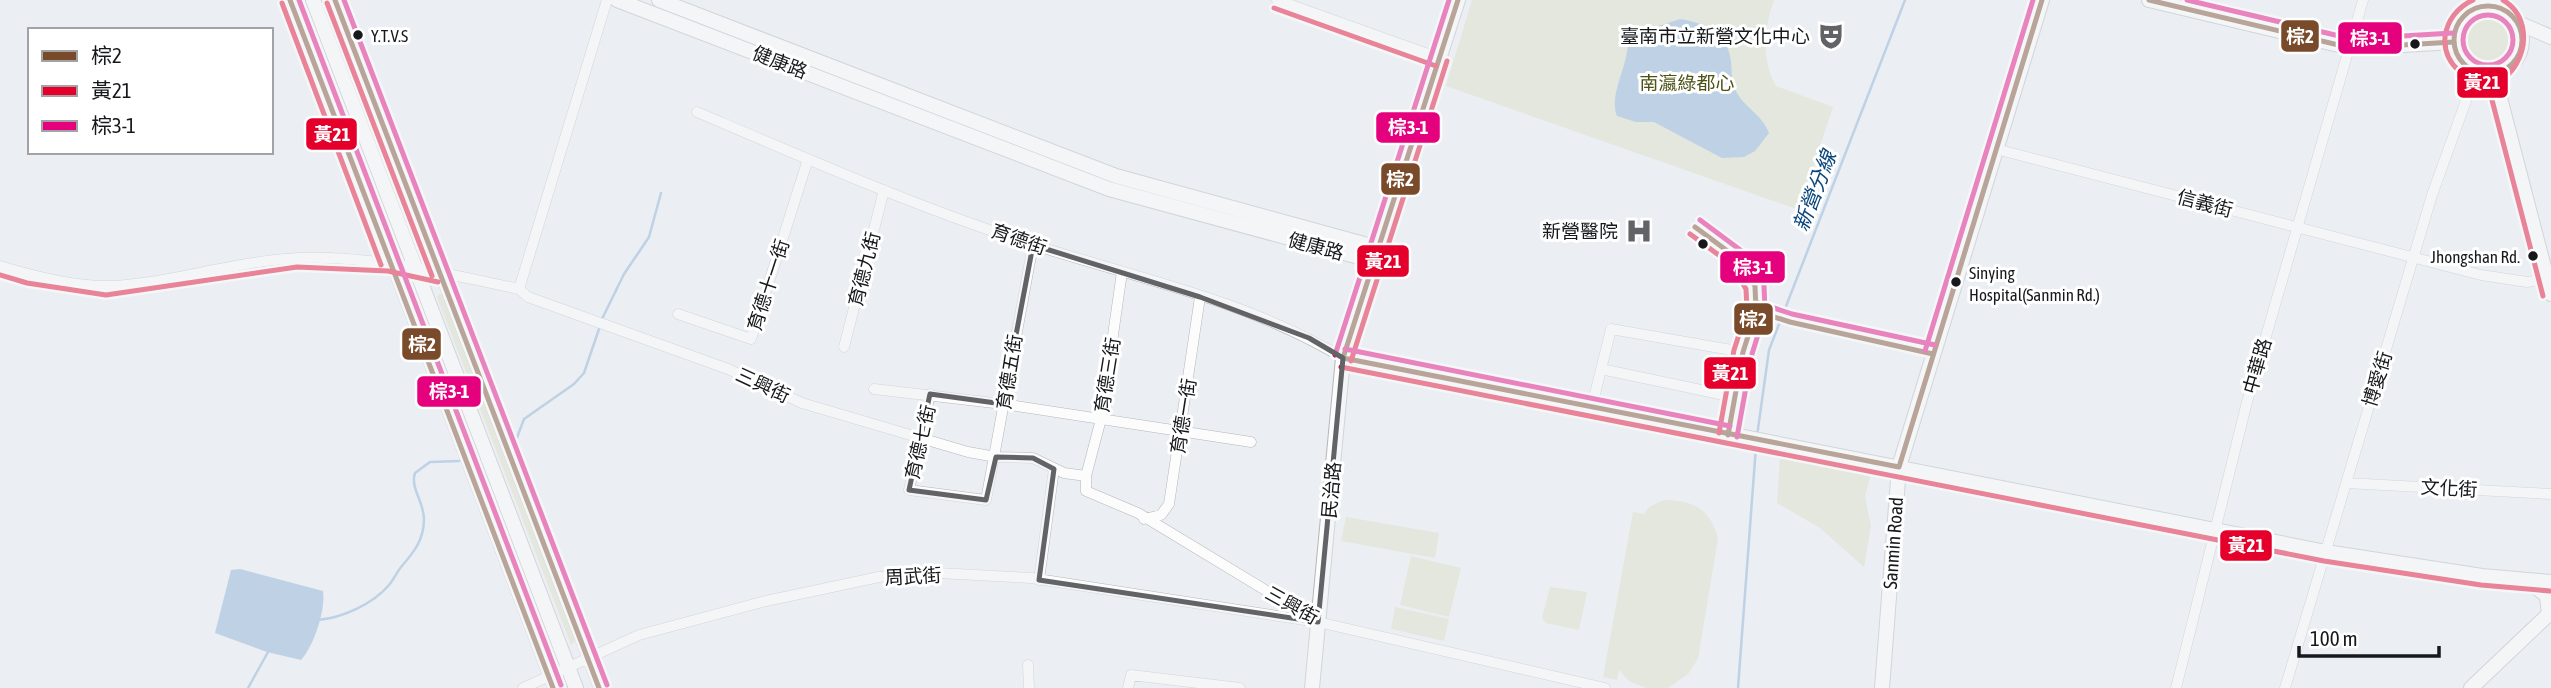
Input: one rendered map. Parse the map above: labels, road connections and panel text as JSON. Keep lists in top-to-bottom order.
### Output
{
  "streets": {
    "street": [
      "健康路",
      "信義街",
      "育德街",
      "育德九街",
      "育德十一街",
      "中華路",
      "育德五街",
      "育德三街",
      "博愛街",
      "三興街",
      "育德一街",
      "育德七街",
      "文化街",
      "民治路",
      "Sanmin Road",
      "周武街"
    ]
  },
  "crossings": [
    ["健康路", "民治路"],
    ["信義街", "中華路"],
    ["信義街", "博愛街"],
    ["信義街", "Sanmin Road"],
    ["育德街", "育德九街"],
    ["育德街", "育德十一街"],
    ["育德街", "育德五街"],
    ["育德街", "育德三街"],
    ["育德街", "育德一街"],
    ["育德街", "民治路"],
    ["育德五街", "三興街"],
    ["育德五街", "育德七街"],
    ["育德三街", "三興街"],
    ["博愛街", "文化街"],
    ["三興街", "育德一街"],
    ["三興街", "育德七街"],
    ["三興街", "民治路"],
    ["三興街", "周武街"],
    ["民治路", "周武街"]
  ],
  "water": ["新營分線"],
  "parks": ["南瀛綠都心"],
  "places": {
    "other": ["Y.T.V.S", "Jhongshan Rd.", "Sinying Hospital(Sanmin Rd.)"],
    "theatre": ["臺南市立新營文化中心"],
    "hospital": ["新營醫院"]
  },
  "lines": ["transit line 棕2", "transit line 黃21", "transit line 棕3-1"],
  "legend": ["棕2", "黃21", "棕3-1"],
  "scale_bar": "100 m"
}
